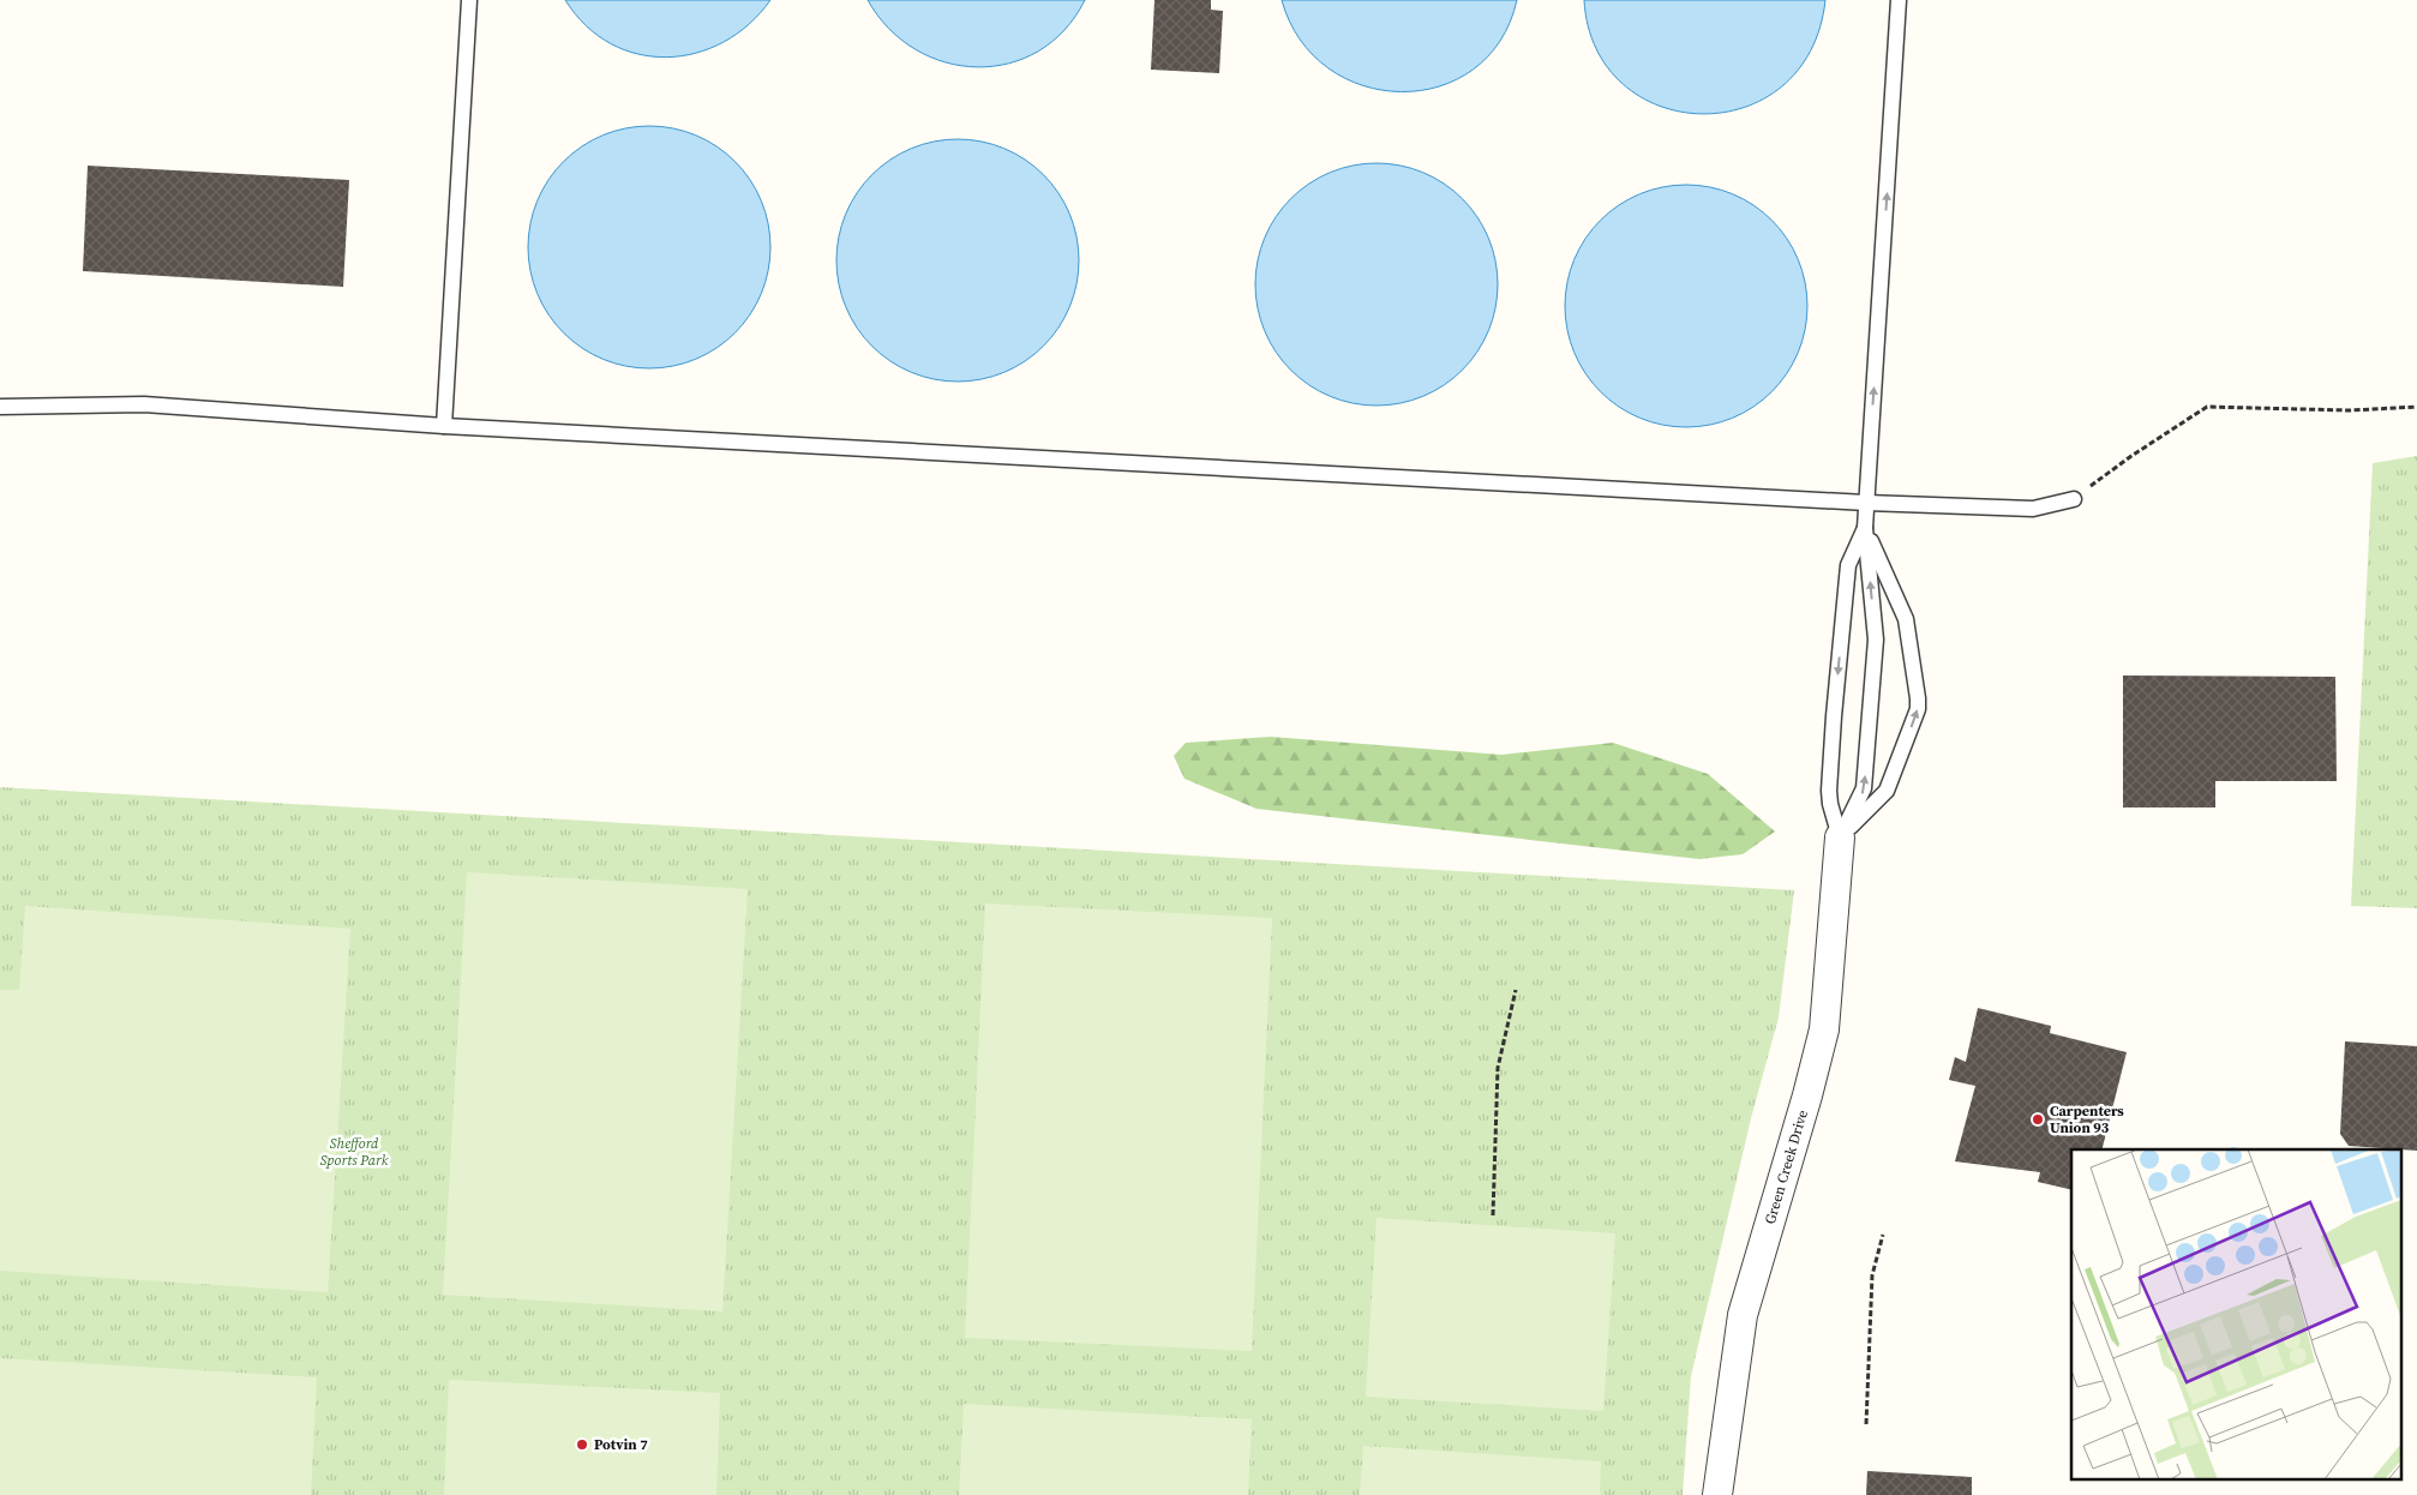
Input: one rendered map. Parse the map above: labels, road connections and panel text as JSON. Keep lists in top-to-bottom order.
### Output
{
  "streets": {
    "street": ["Green Creek Drive"]
  },
  "parks": ["Shefford Sports Park"],
  "places": ["Carpenters Union 93", "Potvin 7"]
}
